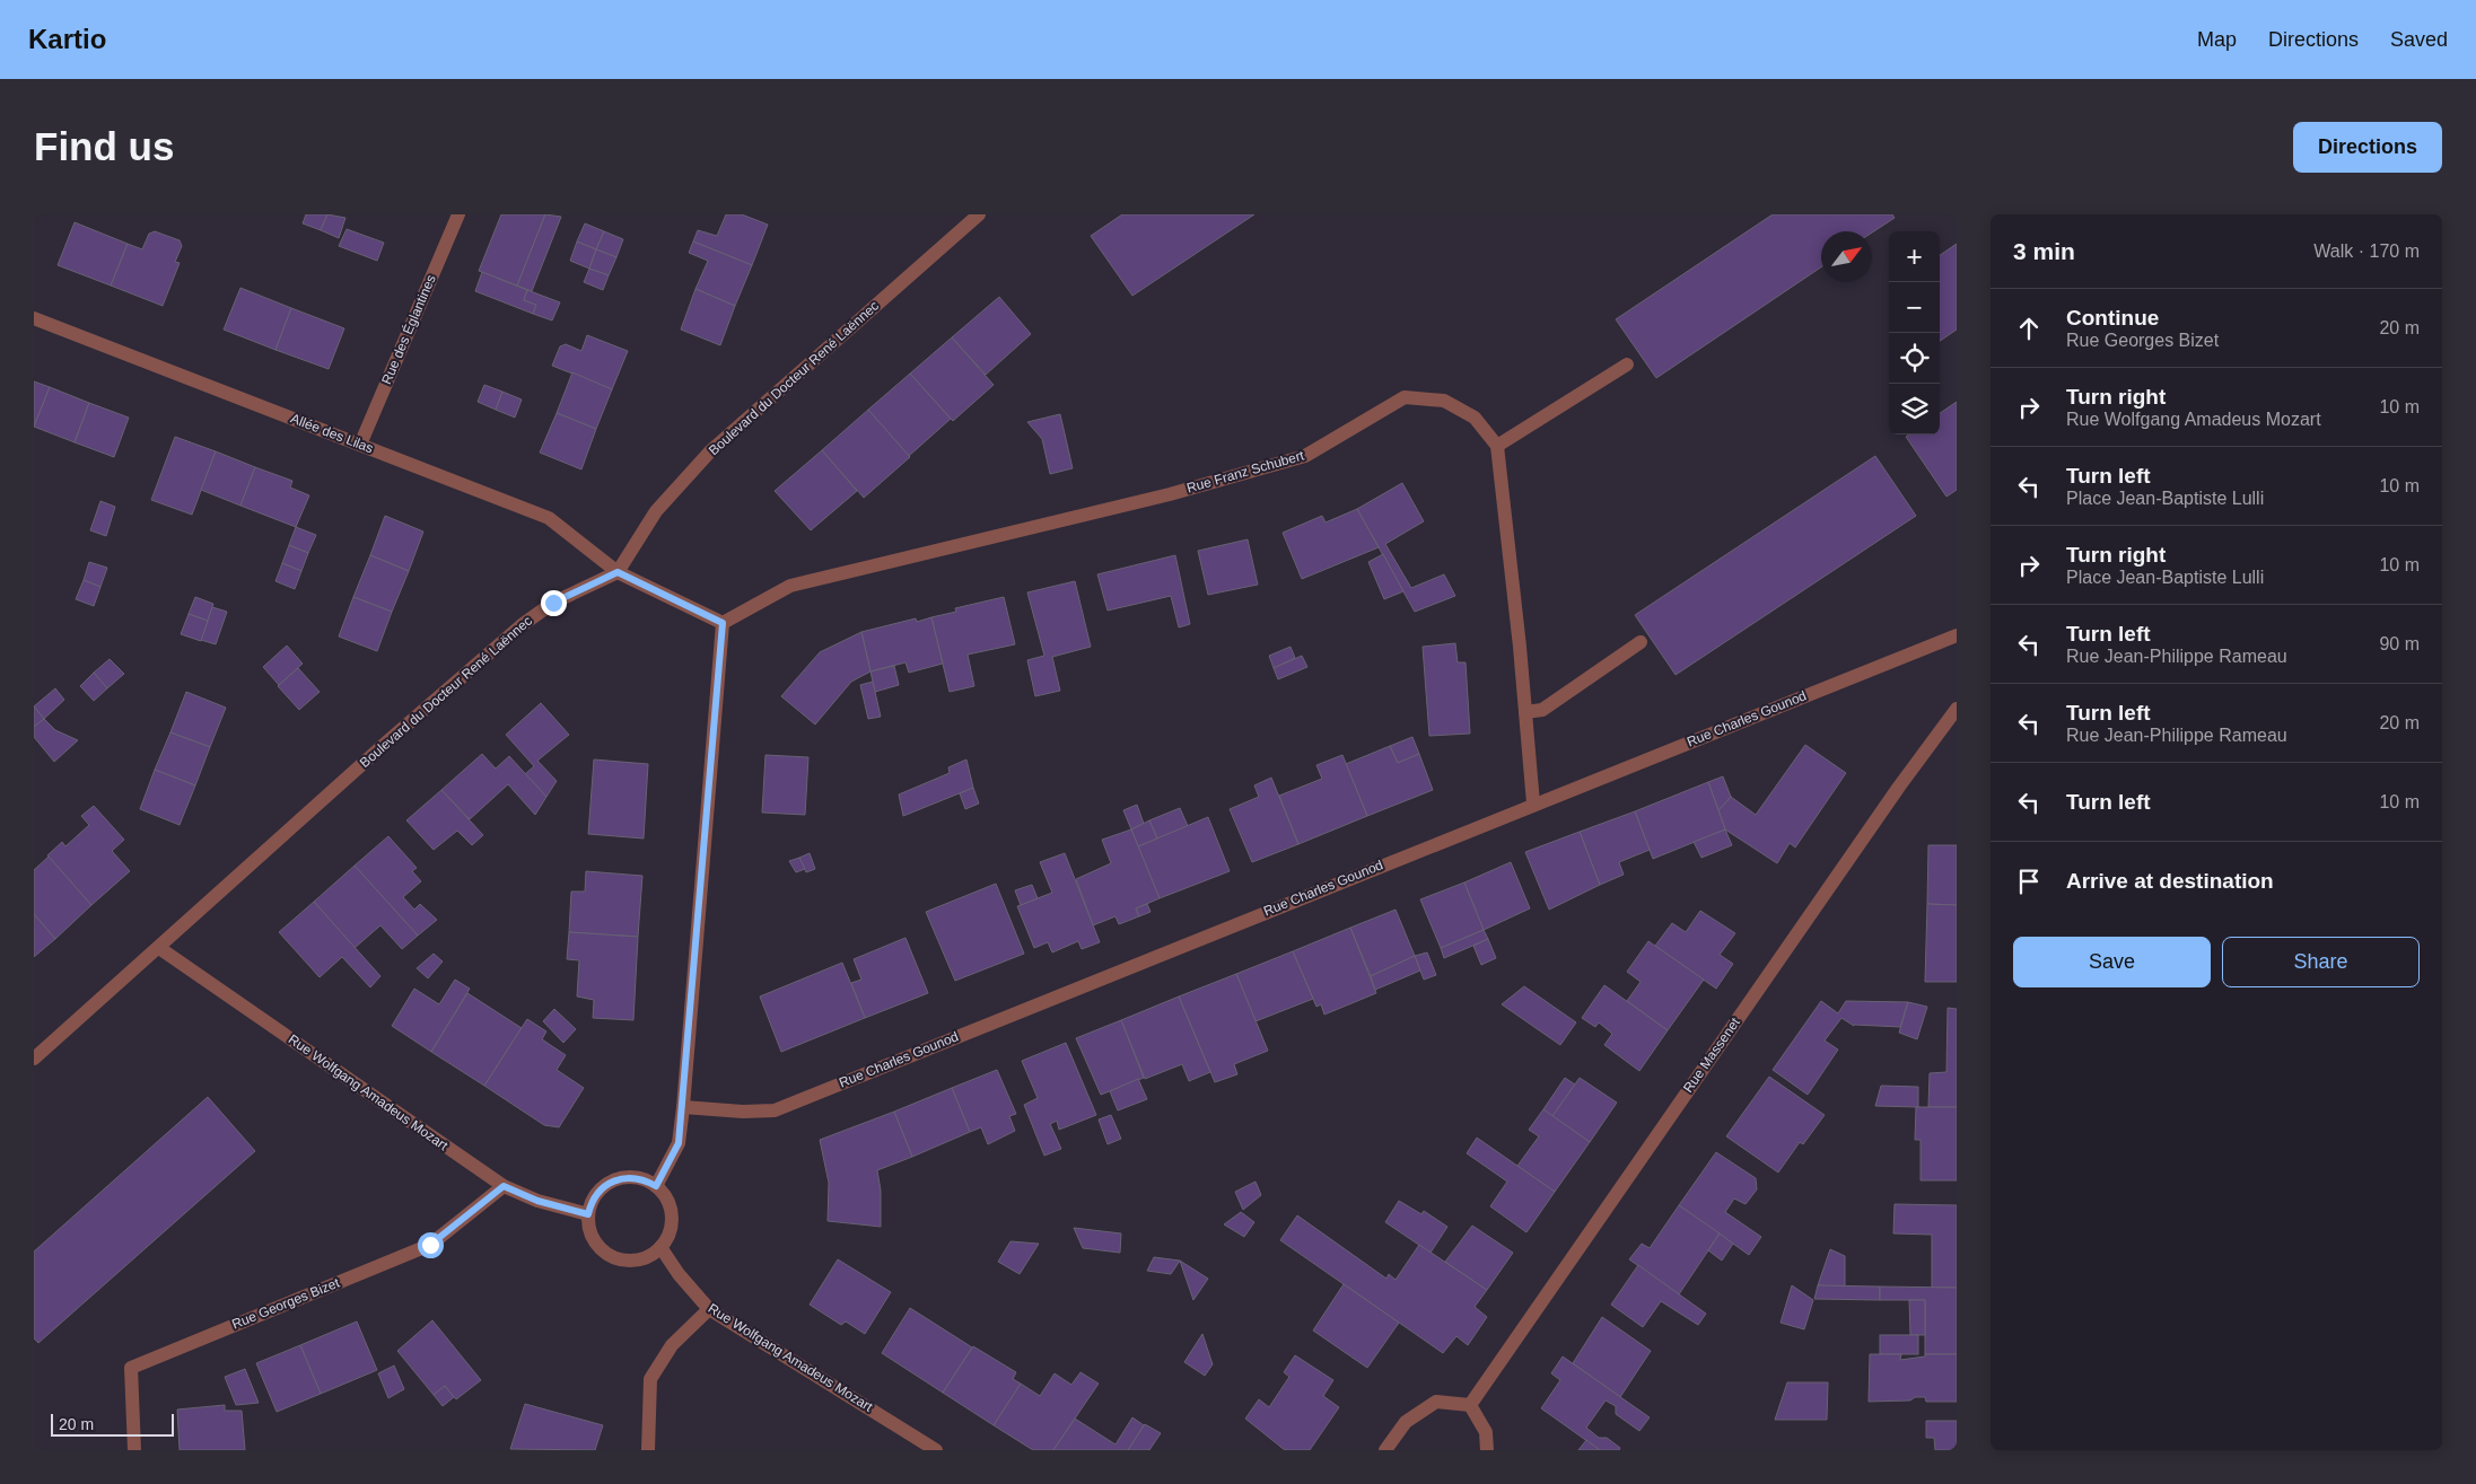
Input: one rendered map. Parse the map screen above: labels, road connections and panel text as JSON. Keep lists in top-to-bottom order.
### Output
{
  "streets": {
    "street": [
      "Rue des Églantines",
      "Boulevard du Docteur René Laënnec",
      "Allée des Lilas",
      "Rue Franz Schubert",
      "Rue Charles Gounod",
      "Rue Massenet",
      "Rue Wolfgang Amadeus Mozart",
      "Rue Georges Bizet"
    ]
  },
  "crossings": [
    ["Rue des Églantines", "Allée des Lilas"],
    ["Boulevard du Docteur René Laënnec", "Allée des Lilas"],
    ["Boulevard du Docteur René Laënnec", "Rue Wolfgang Amadeus Mozart"],
    ["Allée des Lilas", "Rue Franz Schubert"],
    ["Rue Wolfgang Amadeus Mozart", "Rue Georges Bizet"]
  ],
  "scale_bar": "20 m",
  "north": "top right",
  "page": {
    "header": "Kartio",
    "nav": ["Map", "Directions", "Saved"],
    "buttons": [
      "Directions",
      ["Save", "Share"]
    ],
    "title": "Find us",
    "heading": ["3 min", "Walk · 170 m"],
    "map_buttons": ["+", "−"],
    "list": [
      ["Continue", "Rue Georges Bizet", "20 m"],
      ["Turn right", "Rue Wolfgang Amadeus Mozart", "10 m"],
      ["Turn left", "Place Jean-Baptiste Lulli", "10 m"],
      ["Turn right", "Place Jean-Baptiste Lulli", "10 m"],
      ["Turn left", "Rue Jean-Philippe Rameau", "90 m"],
      ["Turn left", "Rue Jean-Philippe Rameau", "20 m"],
      ["Turn left", "10 m"],
      "Arrive at destination"
    ],
    "scale": "20 m"
  }
}
